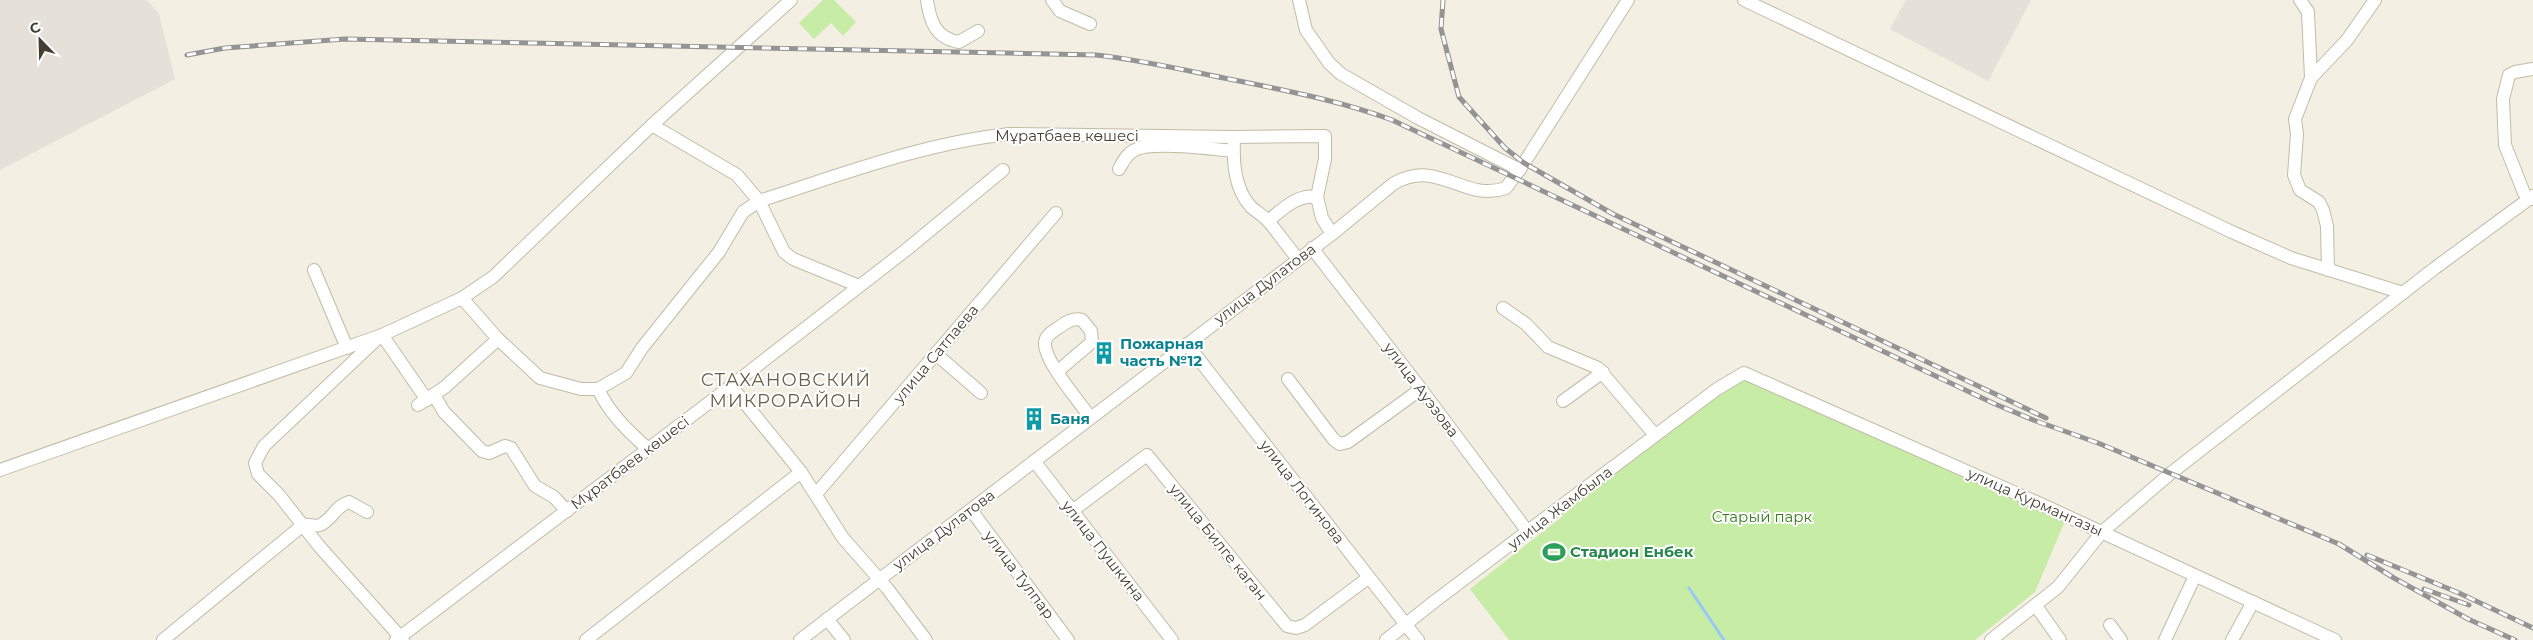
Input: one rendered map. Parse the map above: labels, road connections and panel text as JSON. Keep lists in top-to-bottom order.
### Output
{
  "streets": {
    "street": [
      "Мұратбаев көшесі",
      "улица Дулатова",
      "улица Сатпаева",
      "улица Ауэзова",
      "улица Логинова",
      "улица Курмангазы",
      "улица Жамбыла",
      "улица Билге каган",
      "улица Пушкина",
      "улица Тулпар"
    ]
  },
  "crossings": [
    ["улица Дулатова", "улица Ауэзова"],
    ["улица Дулатова", "улица Логинова"],
    ["улица Дулатова", "улица Пушкина"],
    ["улица Дулатова", "улица Тулпар"],
    ["улица Ауэзова", "улица Жамбыла"],
    ["улица Логинова", "улица Жамбыла"],
    ["улица Логинова", "улица Билге каган"],
    ["улица Курмангазы", "улица Жамбыла"],
    ["улица Билге каган", "улица Пушкина"]
  ],
  "districts": ["СТАХАНОВСКИЙ МИКРОРАЙОН"],
  "parks": ["Старый парк"],
  "places": {
    "building": ["Пожарная часть №12", "Баня"],
    "sports": ["Стадион Енбек"]
  },
  "north": "top left"
}
